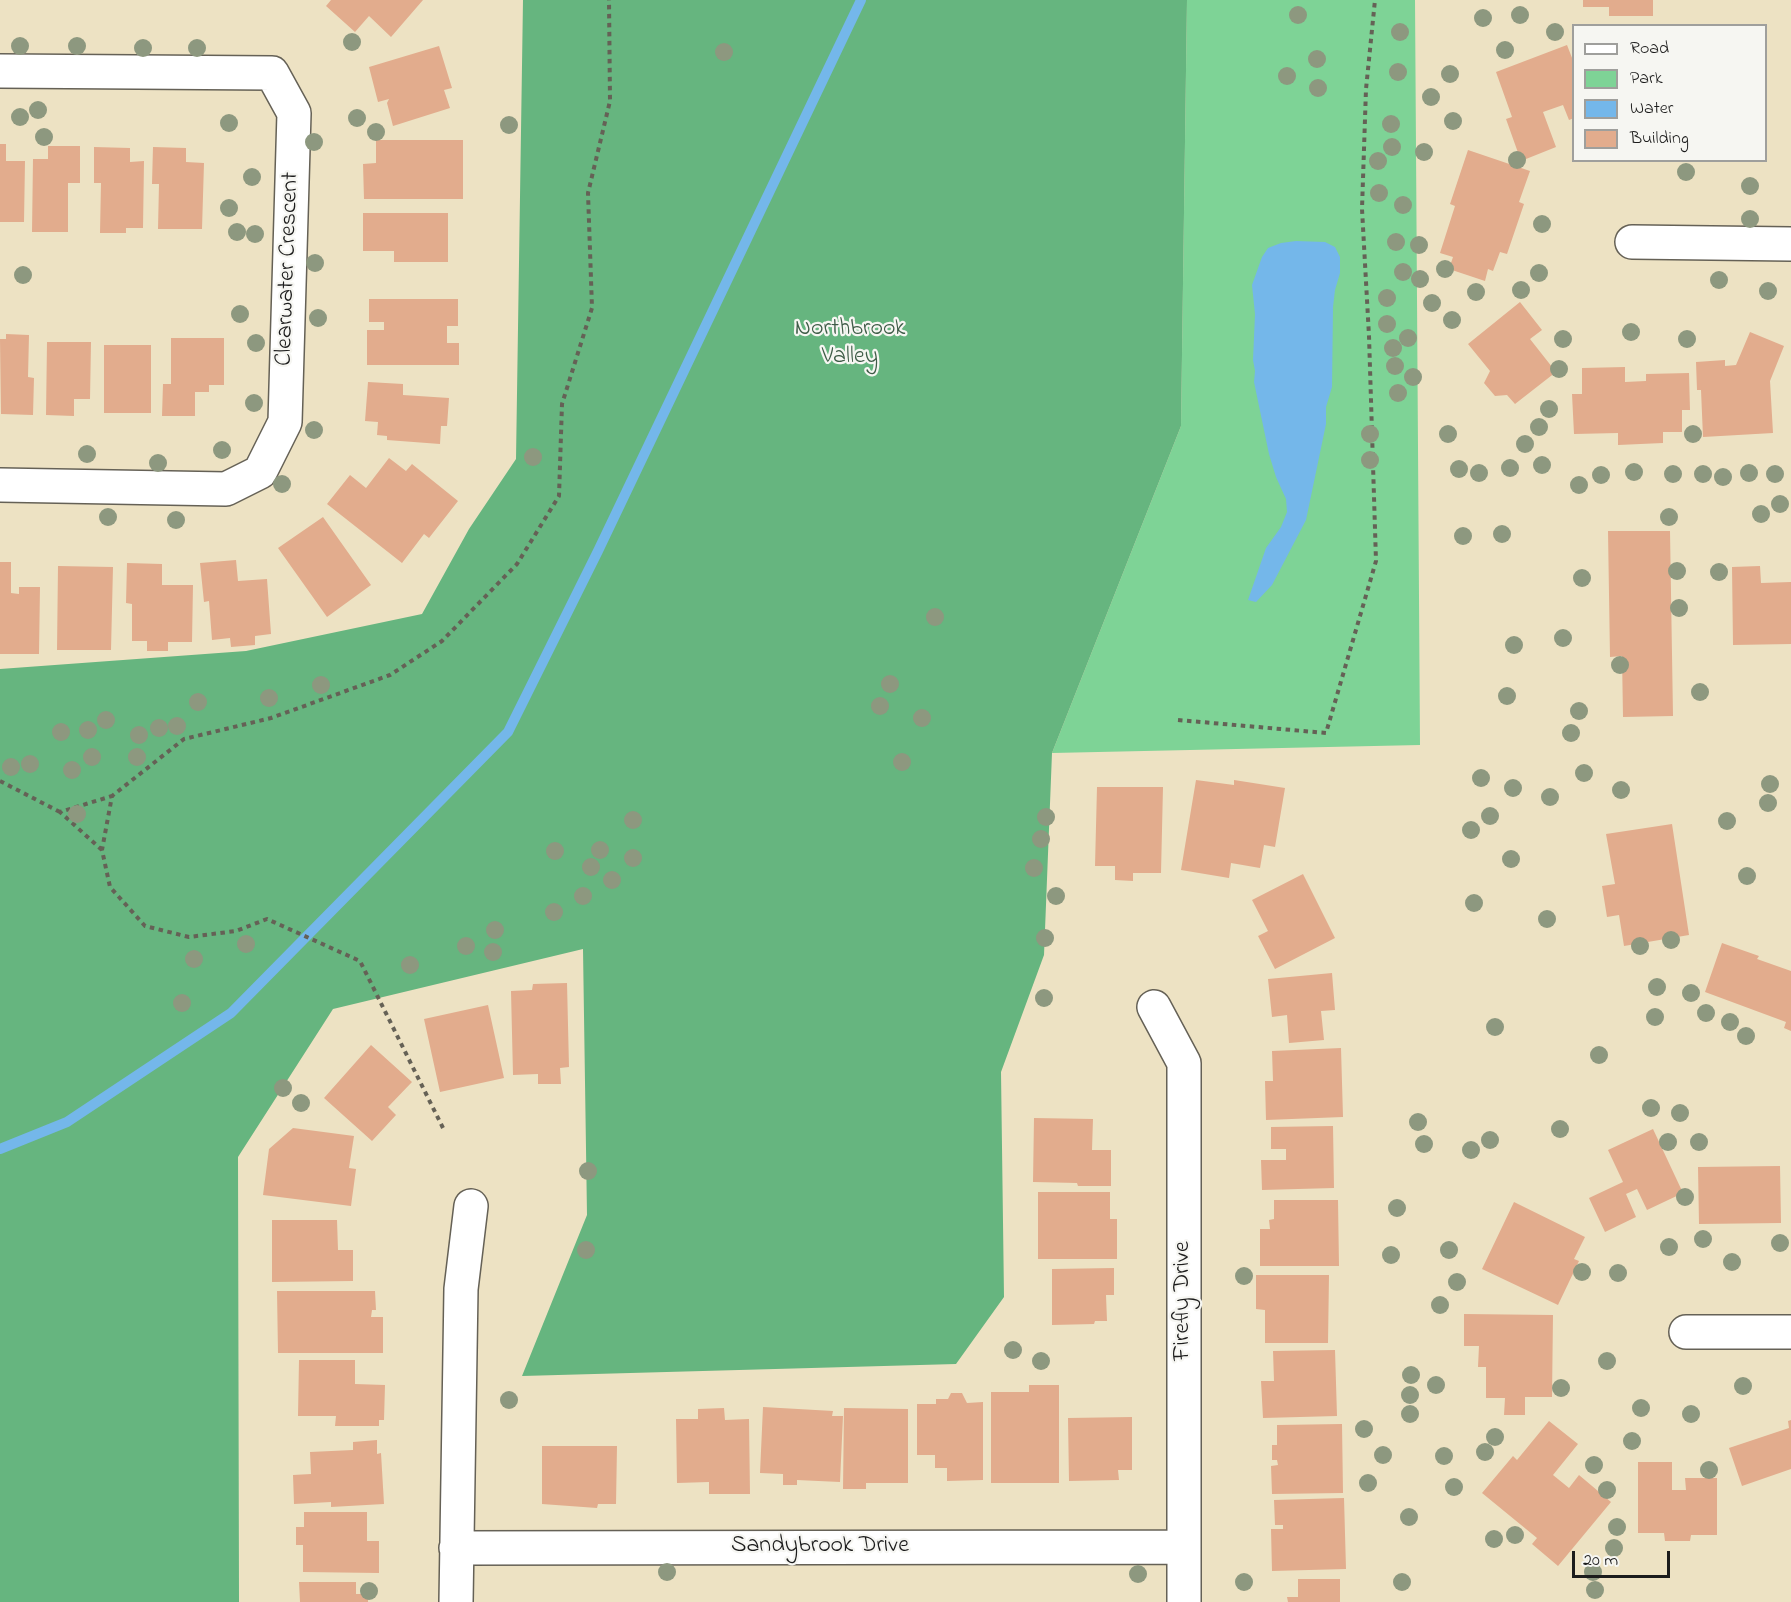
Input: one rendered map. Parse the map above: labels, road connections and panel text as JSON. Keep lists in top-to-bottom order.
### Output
{
  "streets": {
    "street": ["Clearwater Crescent", "Firefly Drive", "Sandybrook Drive"]
  },
  "crossings": [
    ["Firefly Drive", "Sandybrook Drive"]
  ],
  "parks": ["Northbrook Valley"],
  "legend": [
    "Road",
    "Park",
    "Water",
    "Building"
  ],
  "scale_bar": "20 m"
}
